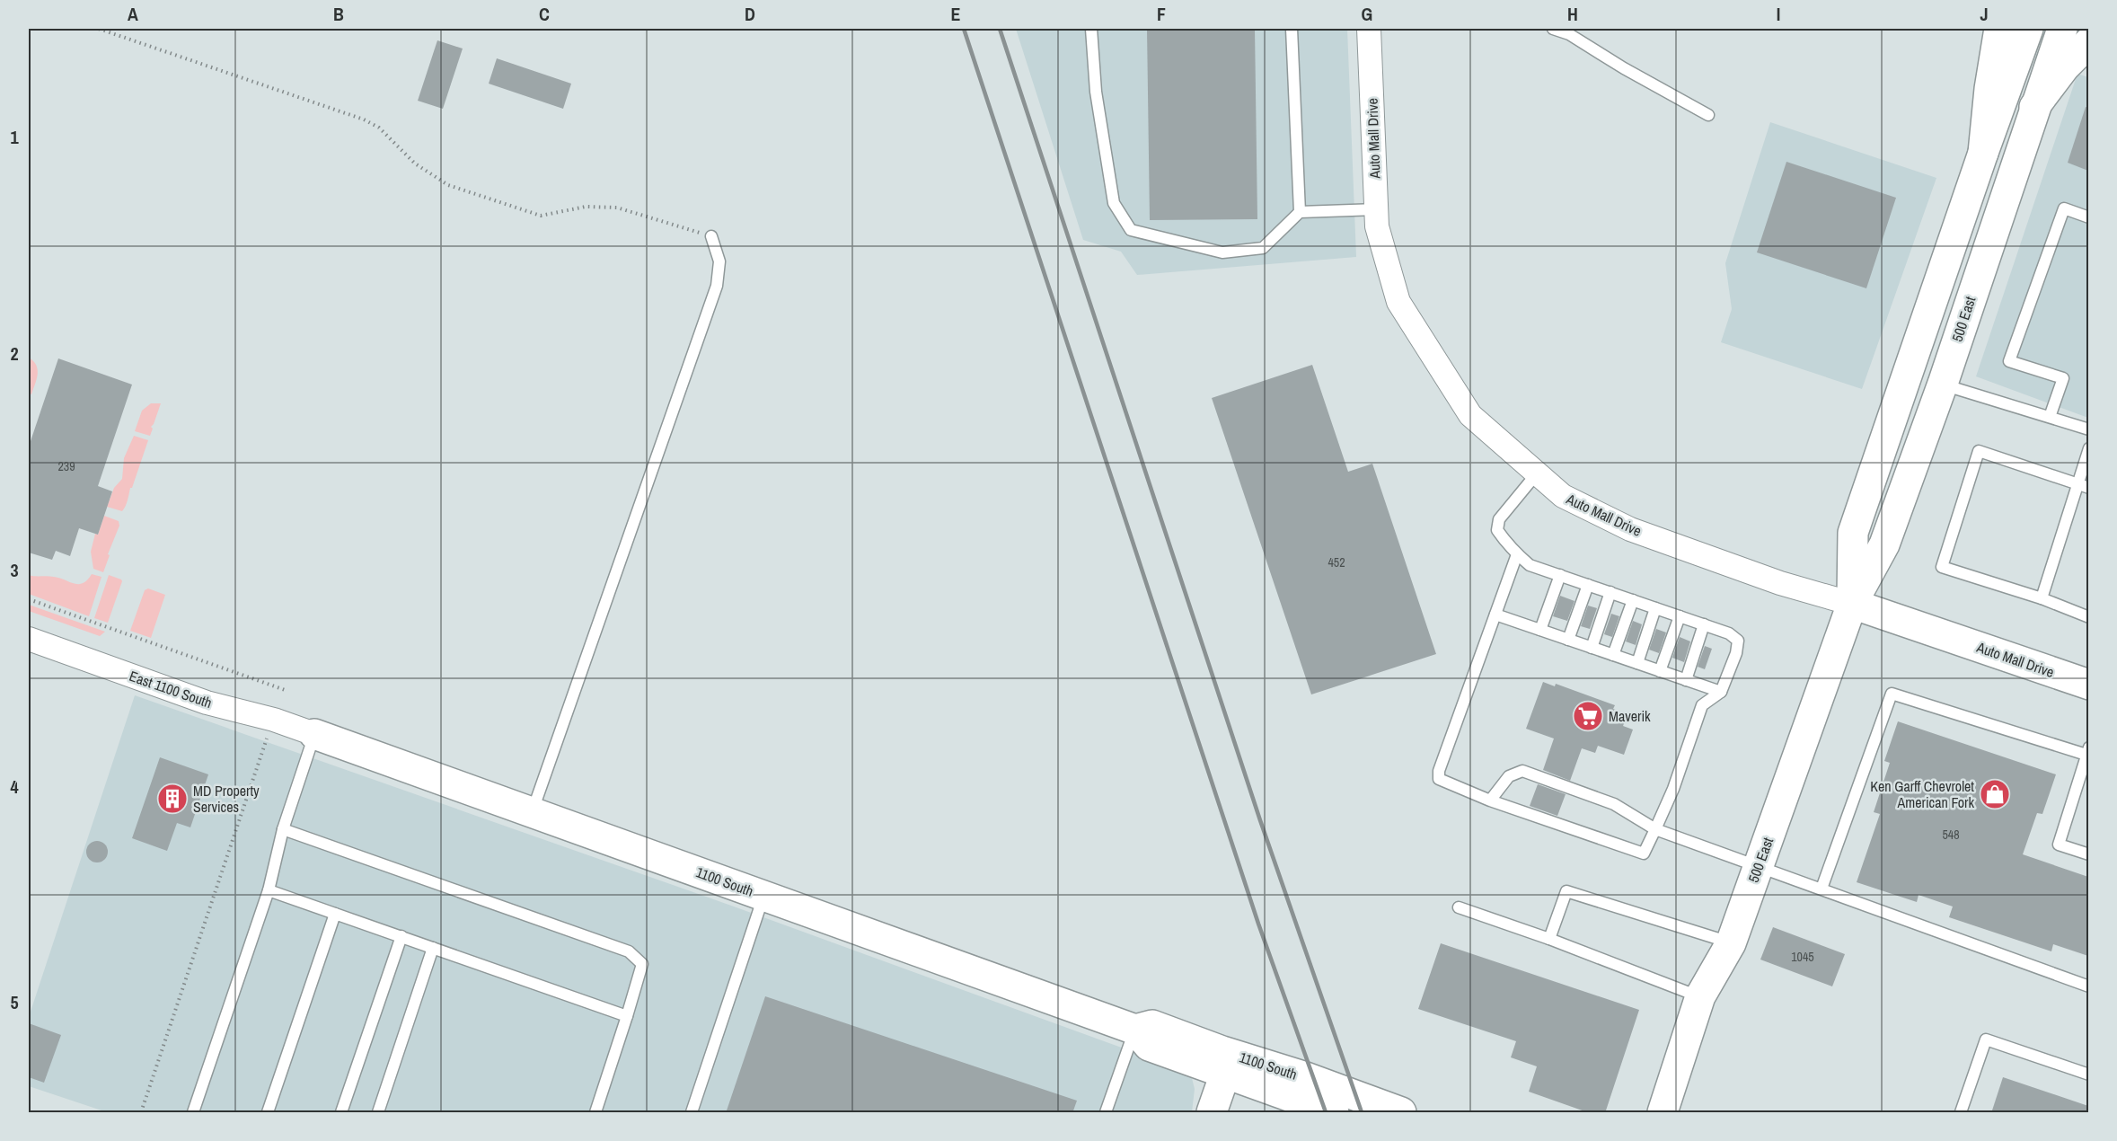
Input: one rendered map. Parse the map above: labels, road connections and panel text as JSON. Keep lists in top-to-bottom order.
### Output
{
  "streets": {
    "main road": ["Auto Mall Drive", "500 East", "1100 South"],
    "street": ["East 1100 South"]
  },
  "crossings": [
    ["Auto Mall Drive", "500 East"],
    ["East 1100 South", "1100 South"]
  ],
  "places": {
    "supermarket": ["Maverik"],
    "shop": ["Ken Garff Chevrolet American Fork"],
    "building": ["MD Property Services"]
  },
  "house_numbers": [
    "239",
    "452",
    "548",
    "1045"
  ],
  "grid": {
    "columns": [
      "A",
      "B",
      "C",
      "D",
      "E",
      "F",
      "G",
      "H",
      "I",
      "J"
    ],
    "rows": [
      "1",
      "2",
      "3",
      "4",
      "5"
    ]
  }
}
